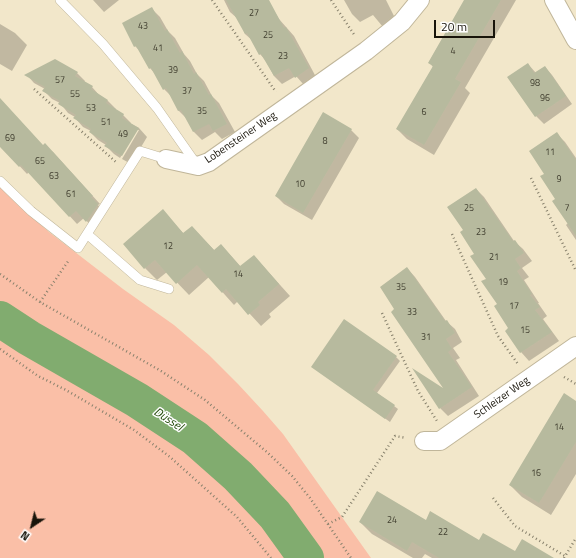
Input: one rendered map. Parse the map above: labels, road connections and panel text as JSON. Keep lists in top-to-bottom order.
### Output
{
  "streets": {
    "street": ["Lobensteiner Weg", "Schleizer Weg"]
  },
  "water": ["Düssel"],
  "house_numbers": [
    "27",
    "43",
    "25",
    "41",
    "4",
    "23",
    "39",
    "57",
    "98",
    "37",
    "55",
    "96",
    "53",
    "35",
    "6",
    "51",
    "49",
    "69",
    "8",
    "11",
    "65",
    "63",
    "9",
    "10",
    "61",
    "25",
    "7",
    "23",
    "12",
    "21",
    "14",
    "19",
    "35",
    "17",
    "33",
    "15",
    "31",
    "14",
    "16",
    "24",
    "22"
  ],
  "scale_bar": "20 m",
  "north": "bottom left"
}
